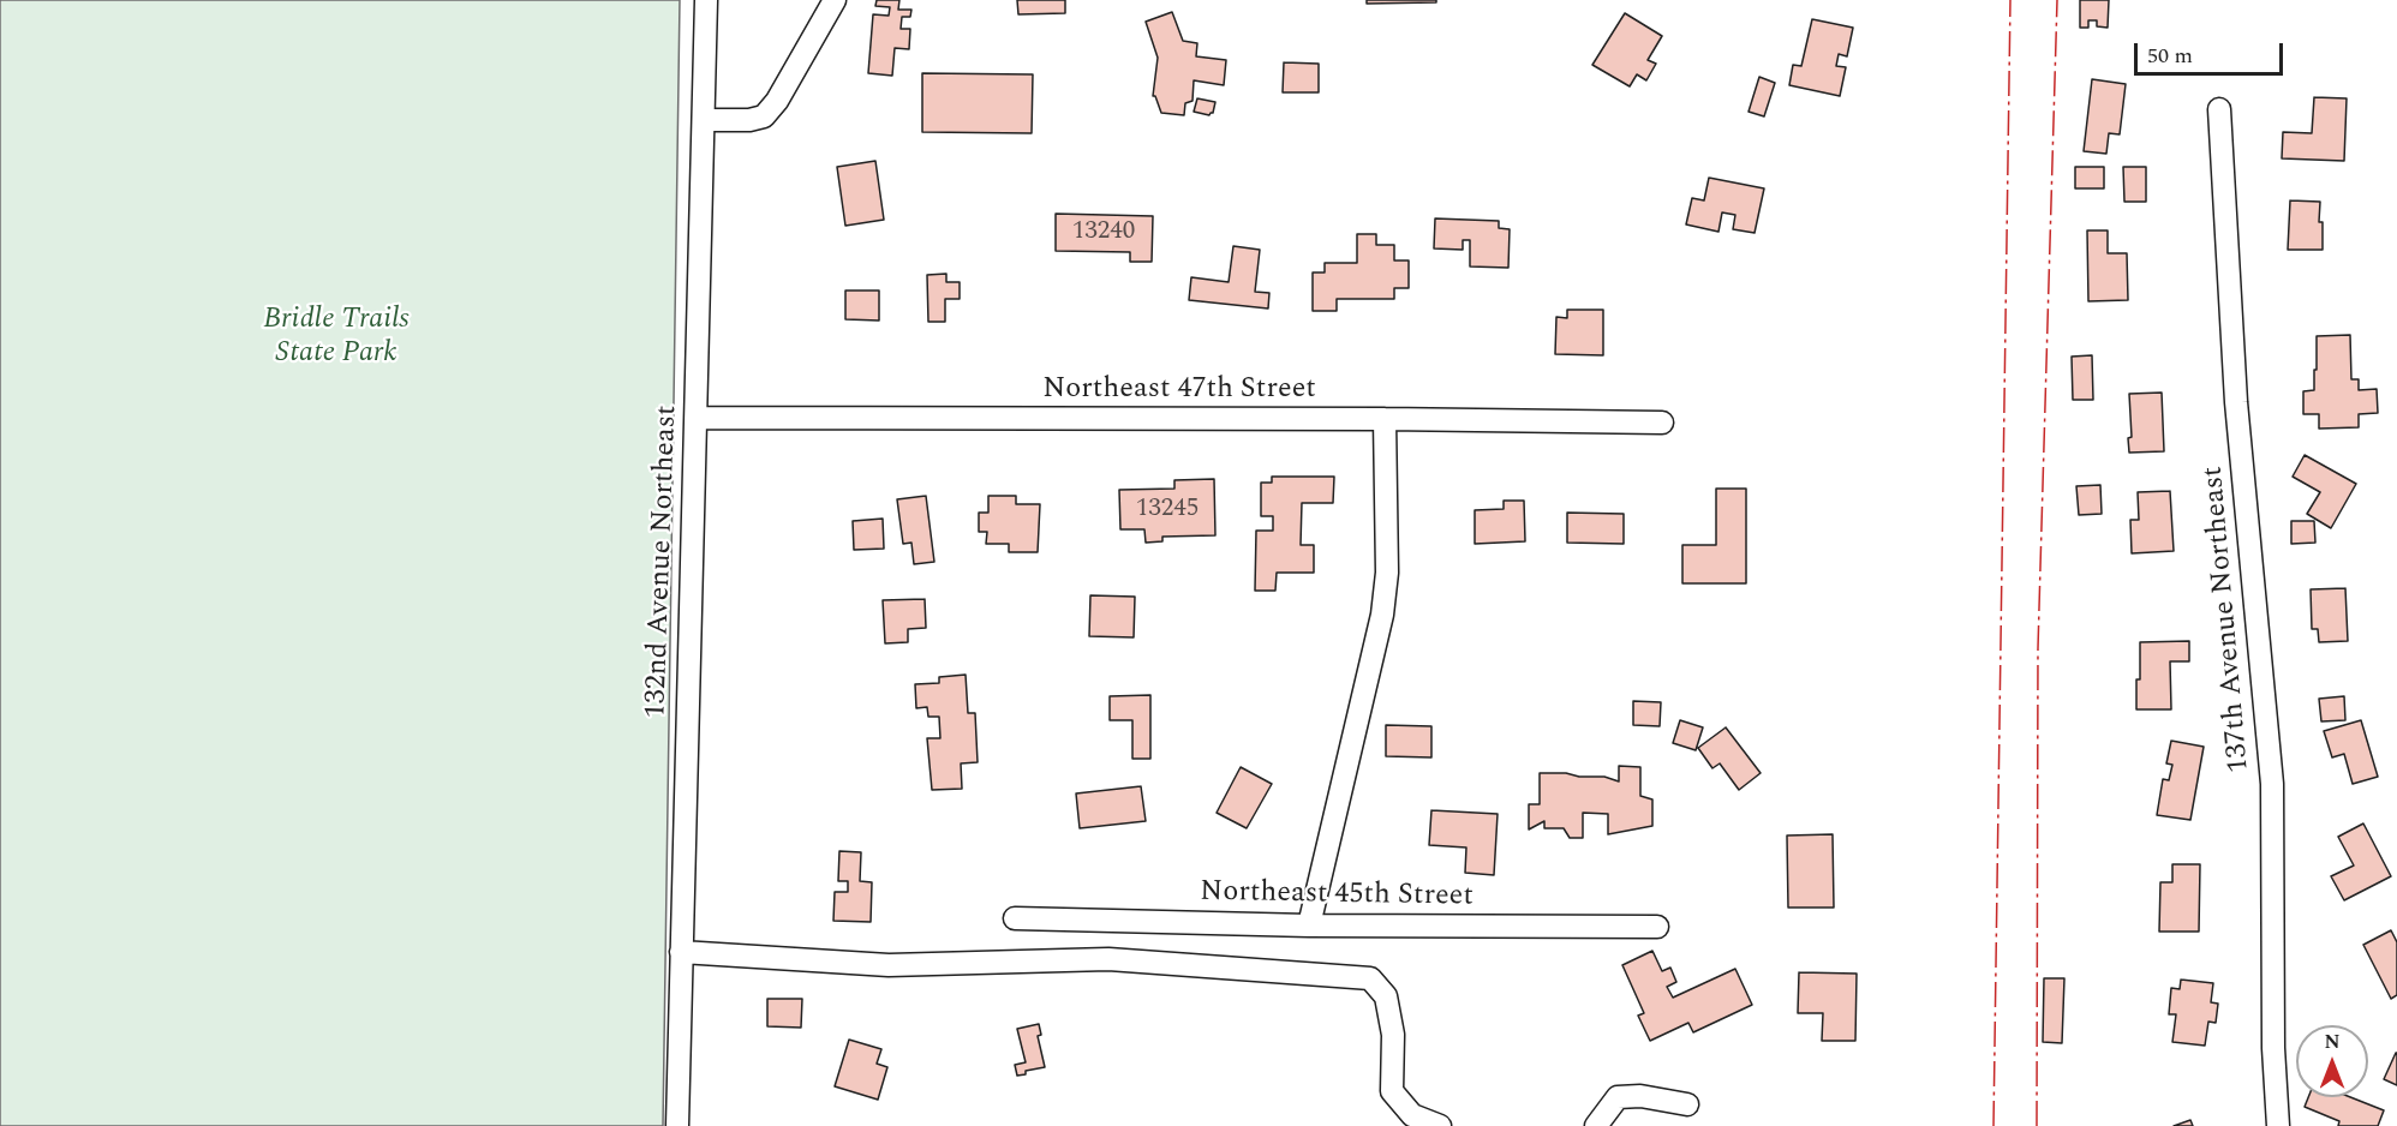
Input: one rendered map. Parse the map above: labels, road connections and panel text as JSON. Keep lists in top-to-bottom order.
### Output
{
  "streets": {
    "street": [
      "Northeast 47th Street",
      "132nd Avenue Northeast",
      "137th Avenue Northeast",
      "Northeast 45th Street"
    ]
  },
  "crossings": [
    ["Northeast 47th Street", "132nd Avenue Northeast"]
  ],
  "parks": ["Bridle Trails State Park"],
  "house_numbers": ["13240", "13245"],
  "scale_bar": "50 m",
  "north": "top"
}
